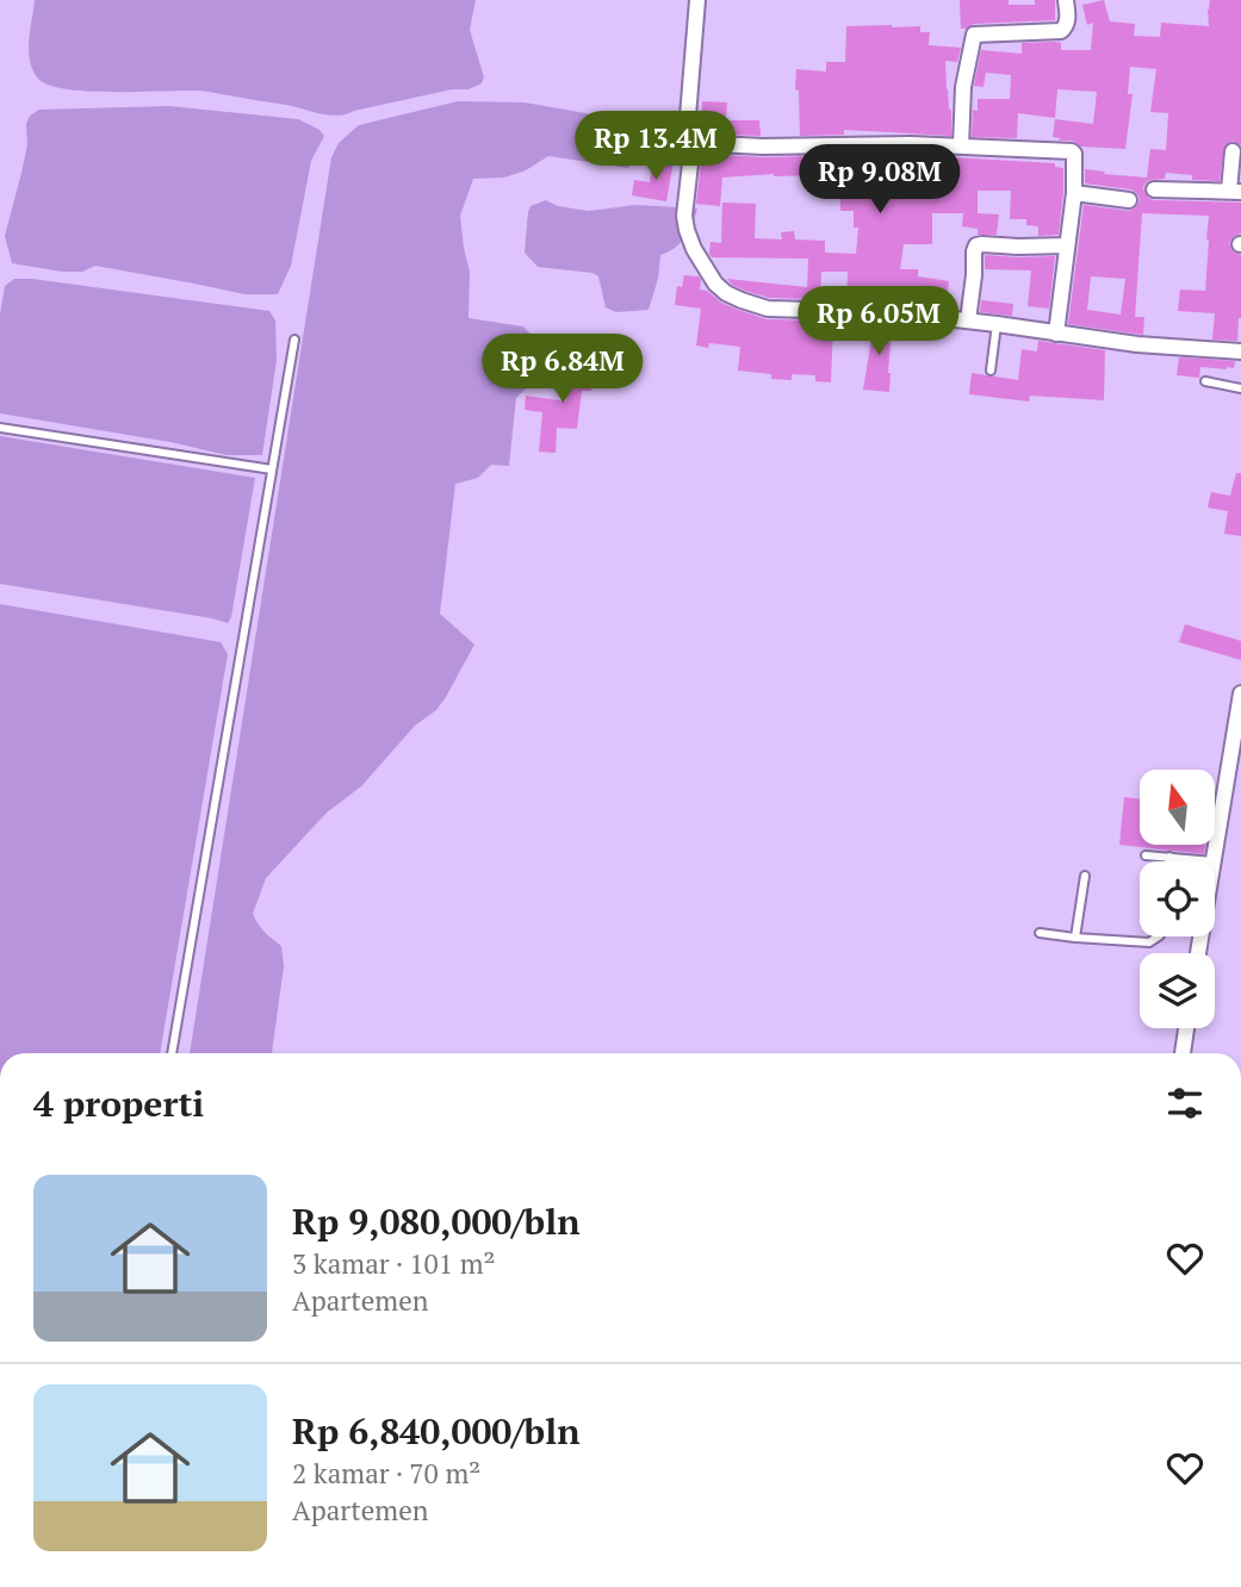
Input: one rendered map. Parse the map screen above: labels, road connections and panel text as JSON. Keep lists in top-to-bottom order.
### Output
{
  "north": "top",
  "page": {
    "price": [
      "Rp 13.4M",
      "Rp 9.08M",
      "Rp 6.05M",
      "Rp 6.84M"
    ],
    "heading": "4 properti",
    "list": [
      {
        "name": "Rp 9,080,000/bln",
        "note": "3 kamar · 101 m² · Apartemen"
      },
      {
        "name": "Rp 6,840,000/bln",
        "note": "2 kamar · 70 m² · Apartemen"
      }
    ]
  }
}
